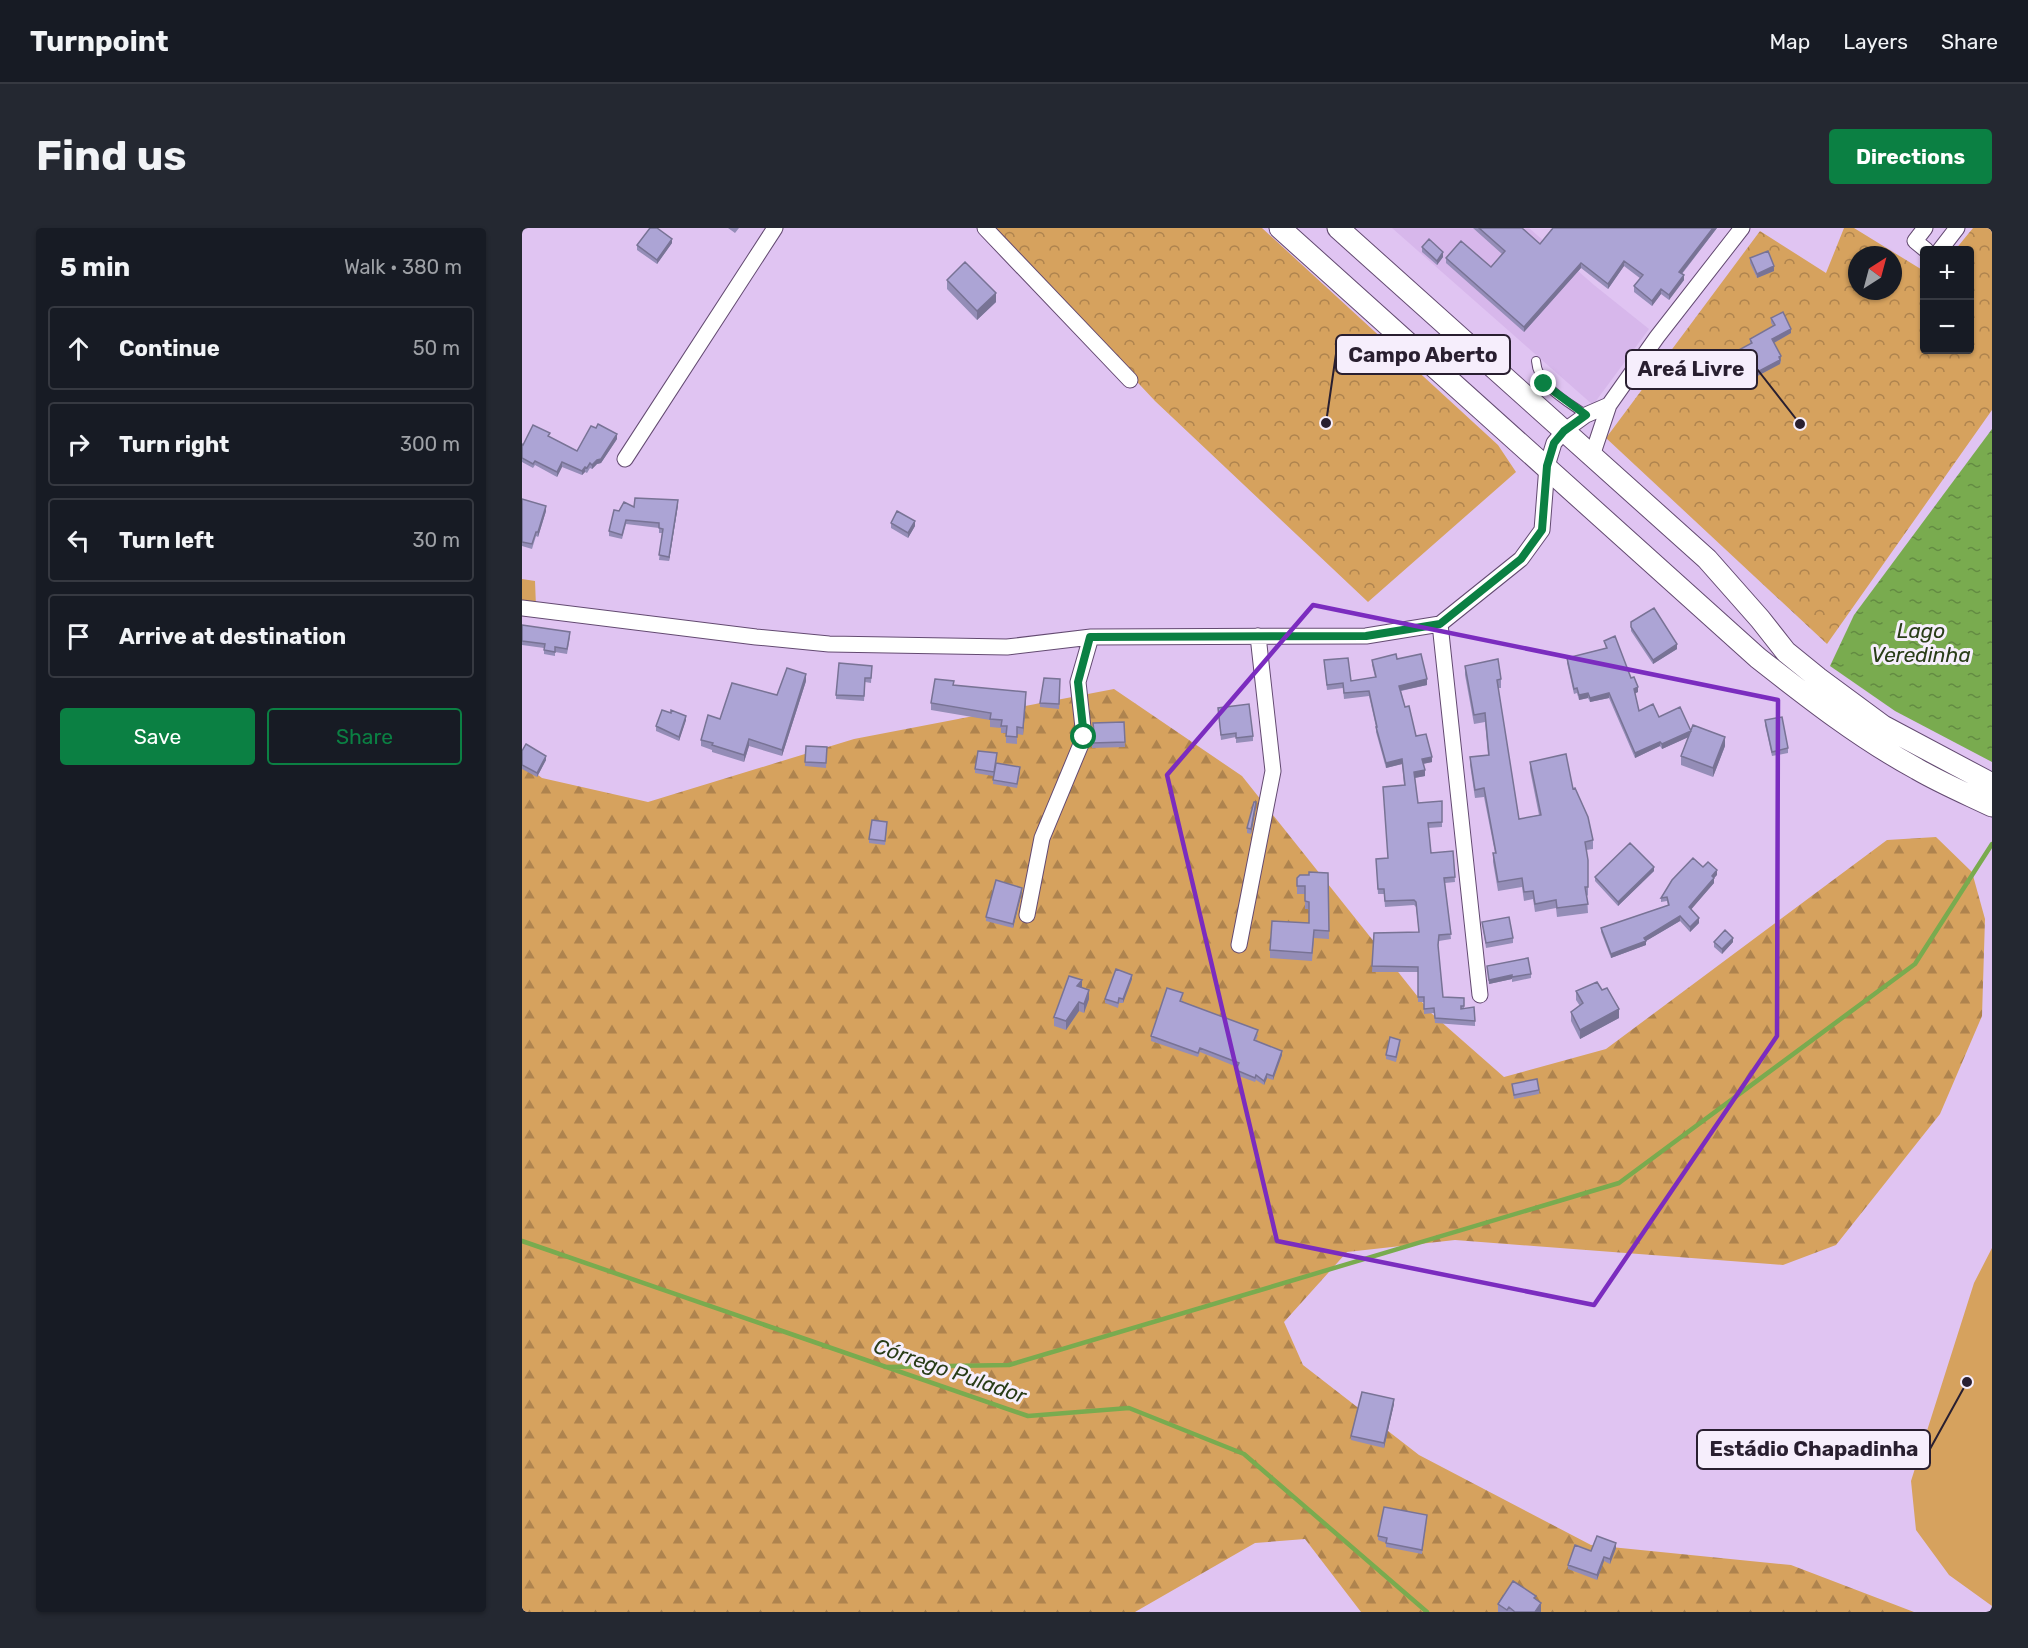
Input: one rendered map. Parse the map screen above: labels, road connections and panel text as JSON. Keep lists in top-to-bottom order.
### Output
{
  "water": ["Lago Veredinha", "Córrego Pulador"],
  "places": ["Campo Aberto", "Areá Livre", "Estádio Chapadinha"],
  "north": "top right",
  "page": {
    "header": "Turnpoint",
    "nav": ["Map", "Layers", "Share"],
    "buttons": [
      "Directions",
      ["Save", "Share"]
    ],
    "title": "Find us",
    "heading": ["5 min", "Walk · 380 m"],
    "map_buttons": ["+", "−"],
    "list": [
      ["Continue", "50 m"],
      ["Turn right", "300 m"],
      ["Turn left", "30 m"],
      "Arrive at destination"
    ]
  }
}
